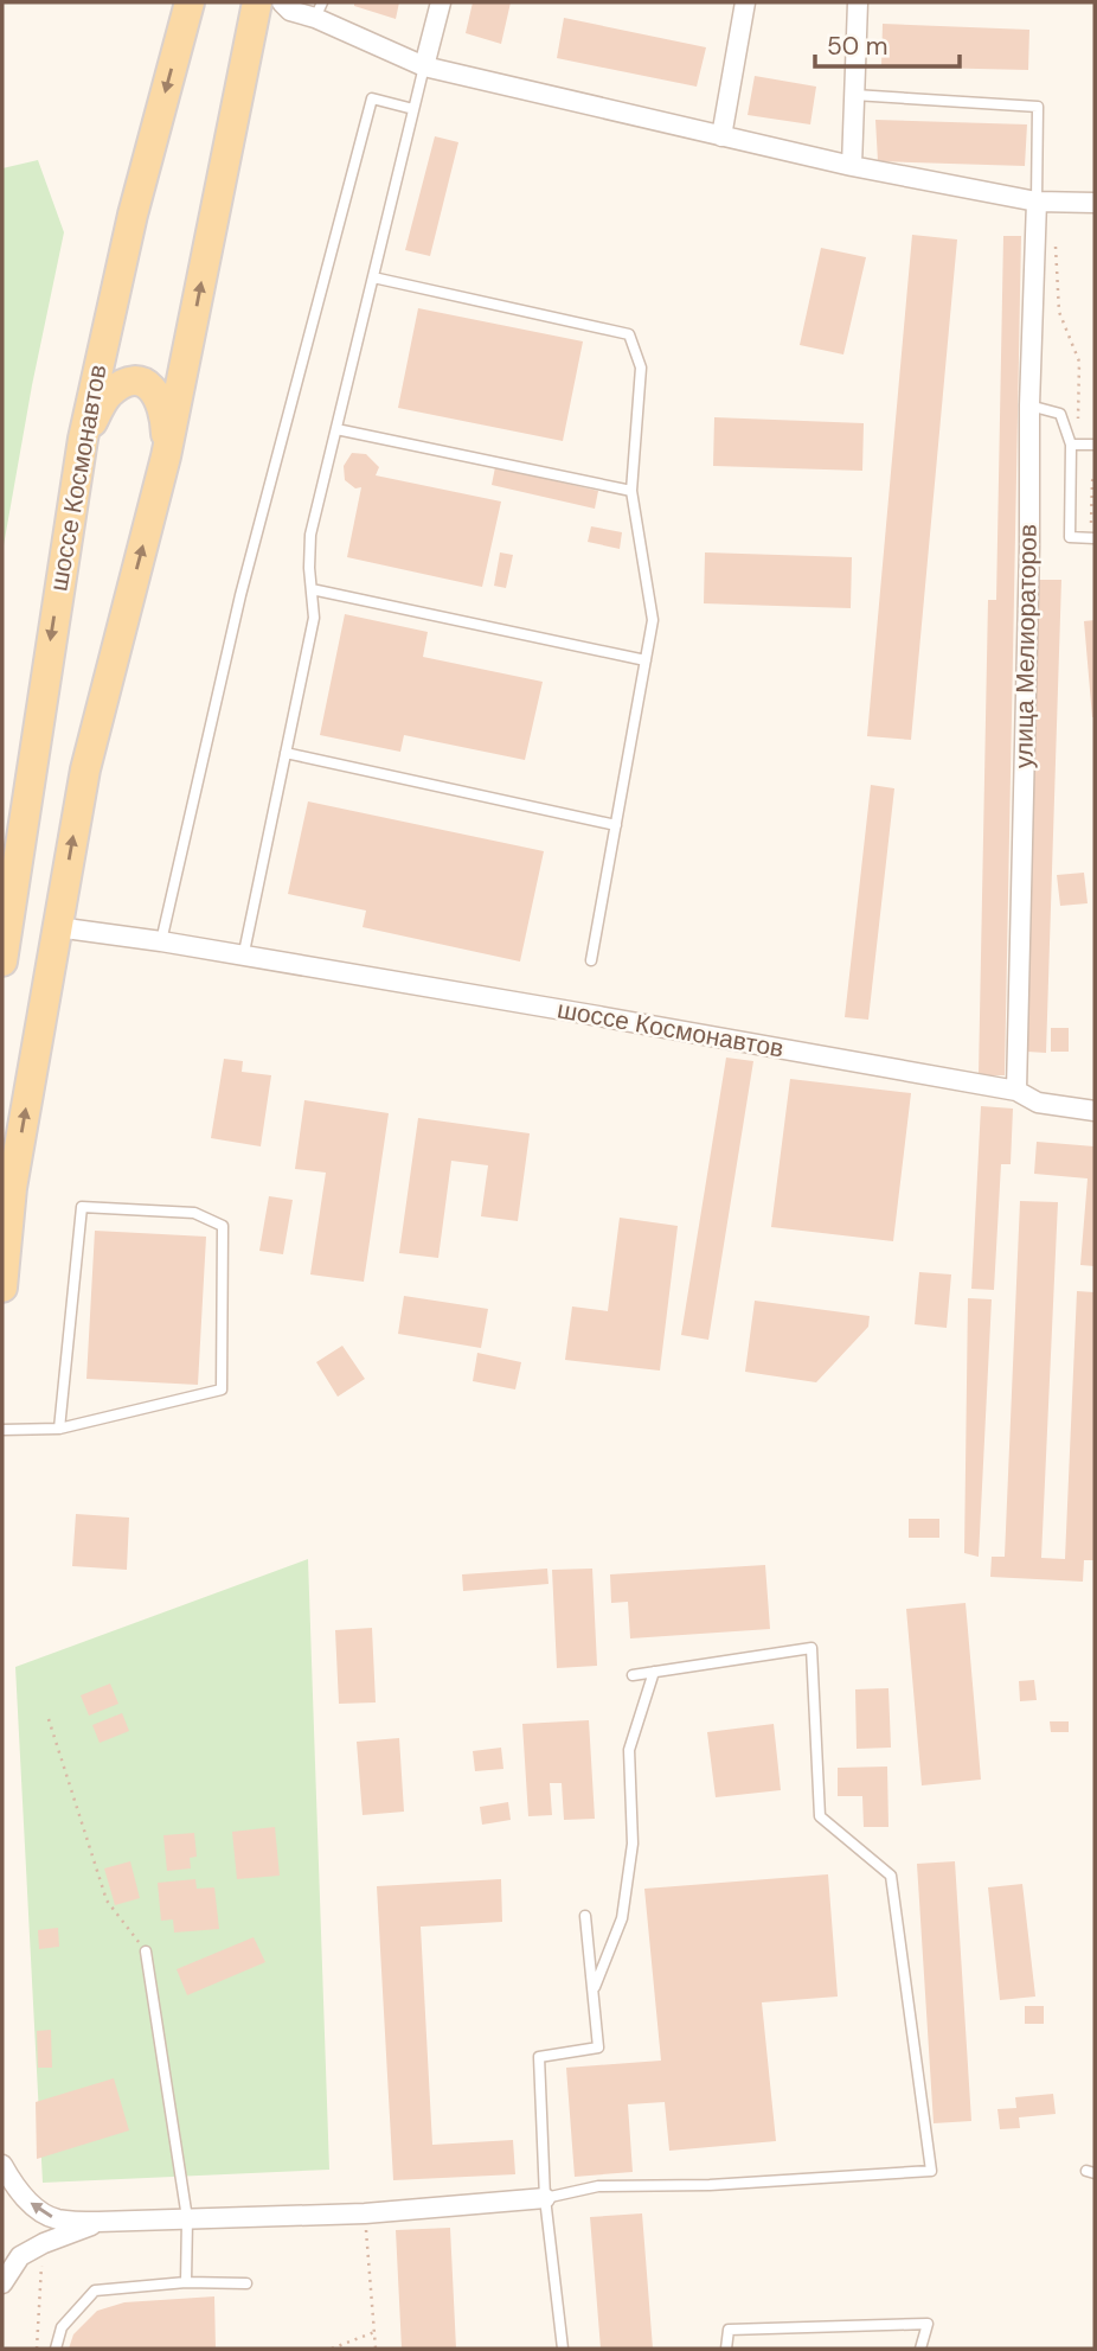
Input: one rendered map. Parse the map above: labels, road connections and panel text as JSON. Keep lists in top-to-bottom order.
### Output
{
  "streets": {
    "main road": ["шоссе Космонавтов"],
    "street": ["улица Мелиораторов"]
  },
  "crossings": [
    ["шоссе Космонавтов", "улица Мелиораторов"]
  ],
  "scale_bar": "50 m"
}
